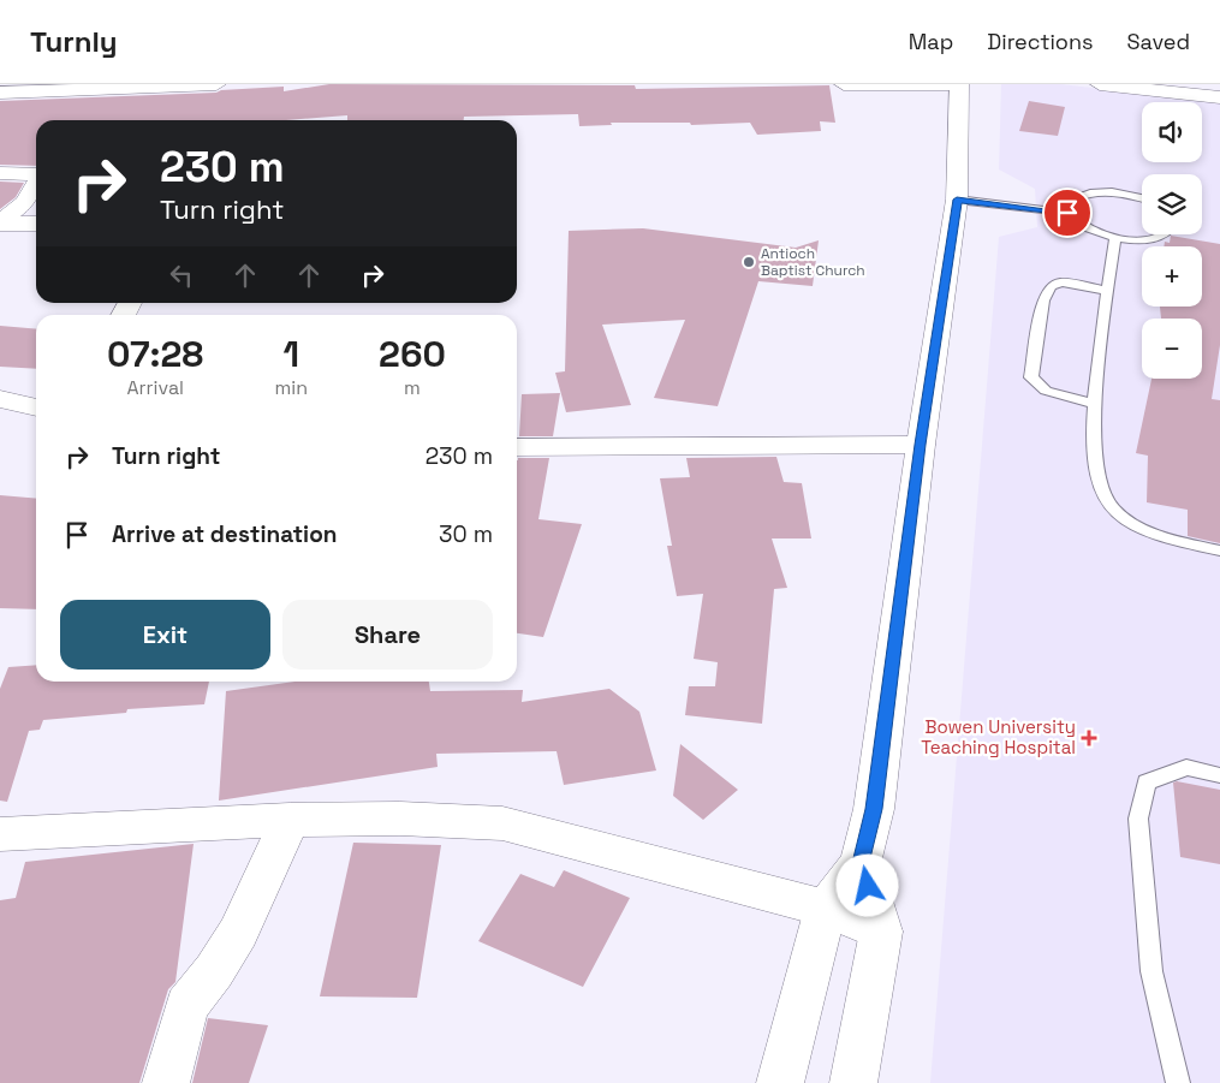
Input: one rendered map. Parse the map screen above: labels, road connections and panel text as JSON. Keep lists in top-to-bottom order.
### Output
{
  "places": {
    "other": ["Antioch Baptist Church"],
    "health": ["Bowen University Teaching Hospital"]
  },
  "page": {
    "header": "Turnly",
    "nav": ["Map", "Directions", "Saved"],
    "map_buttons": ["+", "−"],
    "turn": ["230 m", "Turn right"],
    "eta": [
      "07:28",
      "Arrival",
      "1",
      "min",
      "260",
      "m"
    ],
    "list": [
      {
        "name": "Turn right",
        "value": "230 m"
      },
      {
        "name": "Arrive at destination",
        "value": "30 m"
      }
    ],
    "buttons": ["Exit", "Share"]
  }
}
